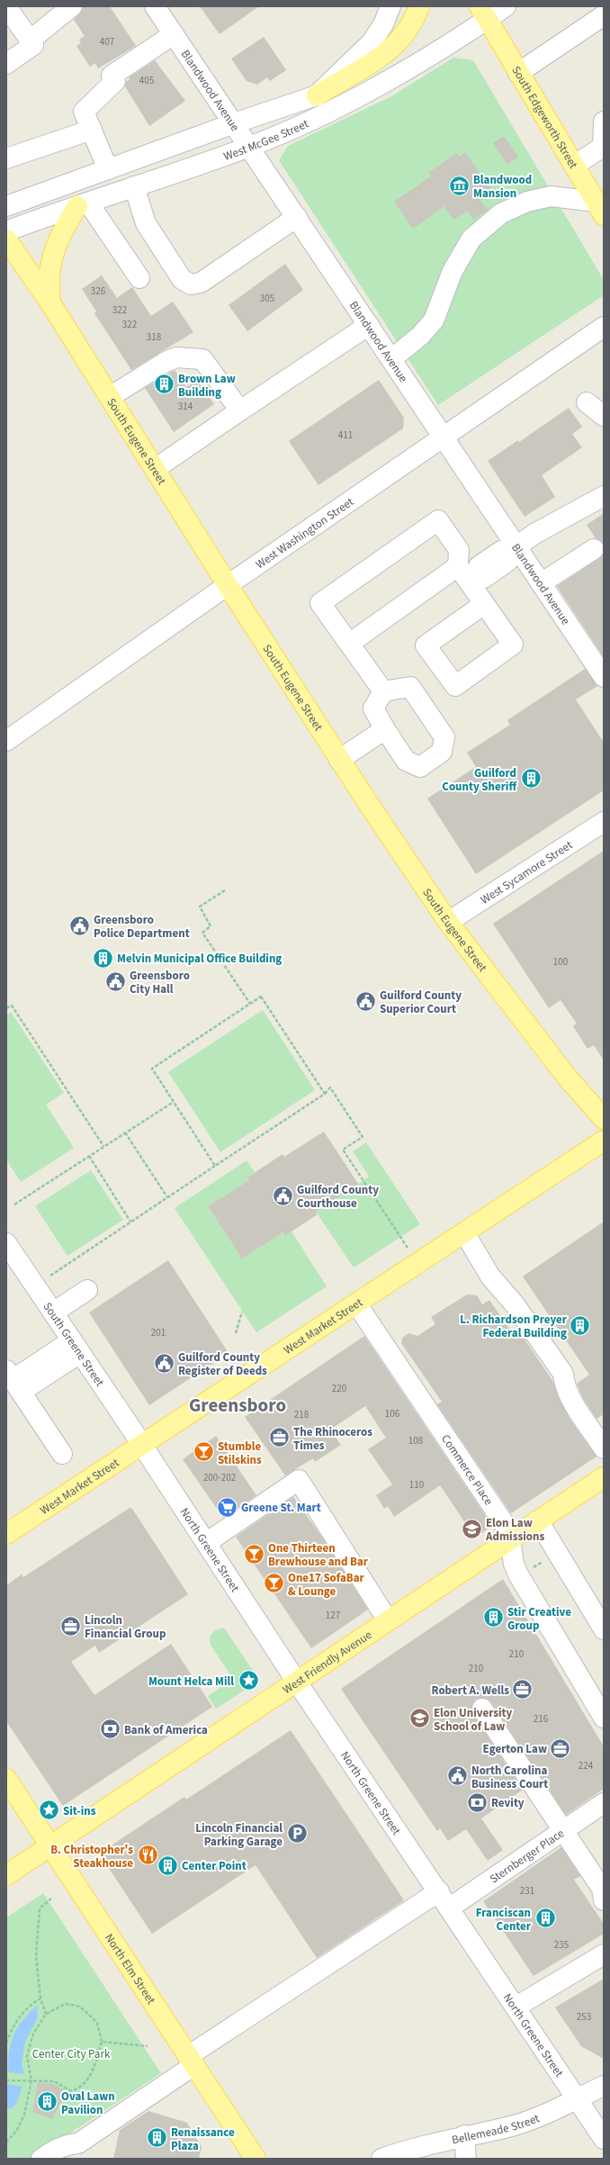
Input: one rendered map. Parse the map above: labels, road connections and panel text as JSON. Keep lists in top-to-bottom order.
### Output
{
  "streets": {
    "main road": [
      "South Edgeworth Street",
      "South Eugene Street",
      "West Market Street",
      "West Friendly Avenue",
      "North Elm Street"
    ],
    "street": [
      "Blandwood Avenue",
      "West McGee Street",
      "West Washington Street",
      "West Sycamore Street",
      "South Greene Street",
      "Commerce Place",
      "North Greene Street",
      "Sternberger Place",
      "Bellemeade Street"
    ]
  },
  "crossings": [
    ["Blandwood Avenue", "West McGee Street"],
    ["Blandwood Avenue", "West Washington Street"],
    ["South Edgeworth Street", "West McGee Street"],
    ["South Eugene Street", "West Washington Street"],
    ["South Eugene Street", "West Sycamore Street"],
    ["West Market Street", "South Greene Street"],
    ["West Market Street", "Commerce Place"],
    ["West Market Street", "North Greene Street"],
    ["South Greene Street", "North Greene Street"],
    ["Commerce Place", "West Friendly Avenue"],
    ["North Greene Street", "West Friendly Avenue"],
    ["North Greene Street", "Sternberger Place"],
    ["North Greene Street", "Bellemeade Street"],
    ["West Friendly Avenue", "North Elm Street"],
    ["Sternberger Place", "North Elm Street"]
  ],
  "districts": ["Greensboro"],
  "parks": ["Center City Park"],
  "places": {
    "museum": ["Blandwood Mansion"],
    "building": [
      "Brown Law Building",
      "Guilford County Sheriff",
      "Melvin Municipal Office Building",
      "L. Richardson Preyer Federal Building",
      "Stir Creative Group",
      "Center Point",
      "Franciscan Center",
      "Oval Lawn Pavilion",
      "Renaissance Plaza"
    ],
    "public building": [
      "Greensboro Police Department",
      "Greensboro City Hall",
      "Guilford County Superior Court",
      "Guilford County Courthouse",
      "Guilford County Register of Deeds",
      "North Carolina Business Court"
    ],
    "office": [
      "The Rhinoceros Times",
      "Lincoln Financial Group",
      "Robert A. Wells",
      "Egerton Law"
    ],
    "bar": ["Stumble Stilskins", "One Thirteen Brewhouse and Bar", "One17 SofaBar & Lounge"],
    "supermarket": ["Greene St. Mart"],
    "school or university": ["Elon Law Admissions", "Elon University School of Law"],
    "place": ["Mount Helca Mill", "Sit-ins"],
    "bank": ["Bank of America", "Revity"],
    "parking": ["Lincoln Financial Parking Garage"],
    "restaurant": ["B. Christopher's Steakhouse"]
  },
  "house_numbers": [
    "407",
    "405",
    "326",
    "305",
    "322",
    "322",
    "318",
    "314",
    "411",
    "100",
    "201",
    "220",
    "106",
    "218",
    "108",
    "200-202",
    "110",
    "127",
    "210",
    "210",
    "216",
    "224",
    "231",
    "235",
    "253"
  ]
}
